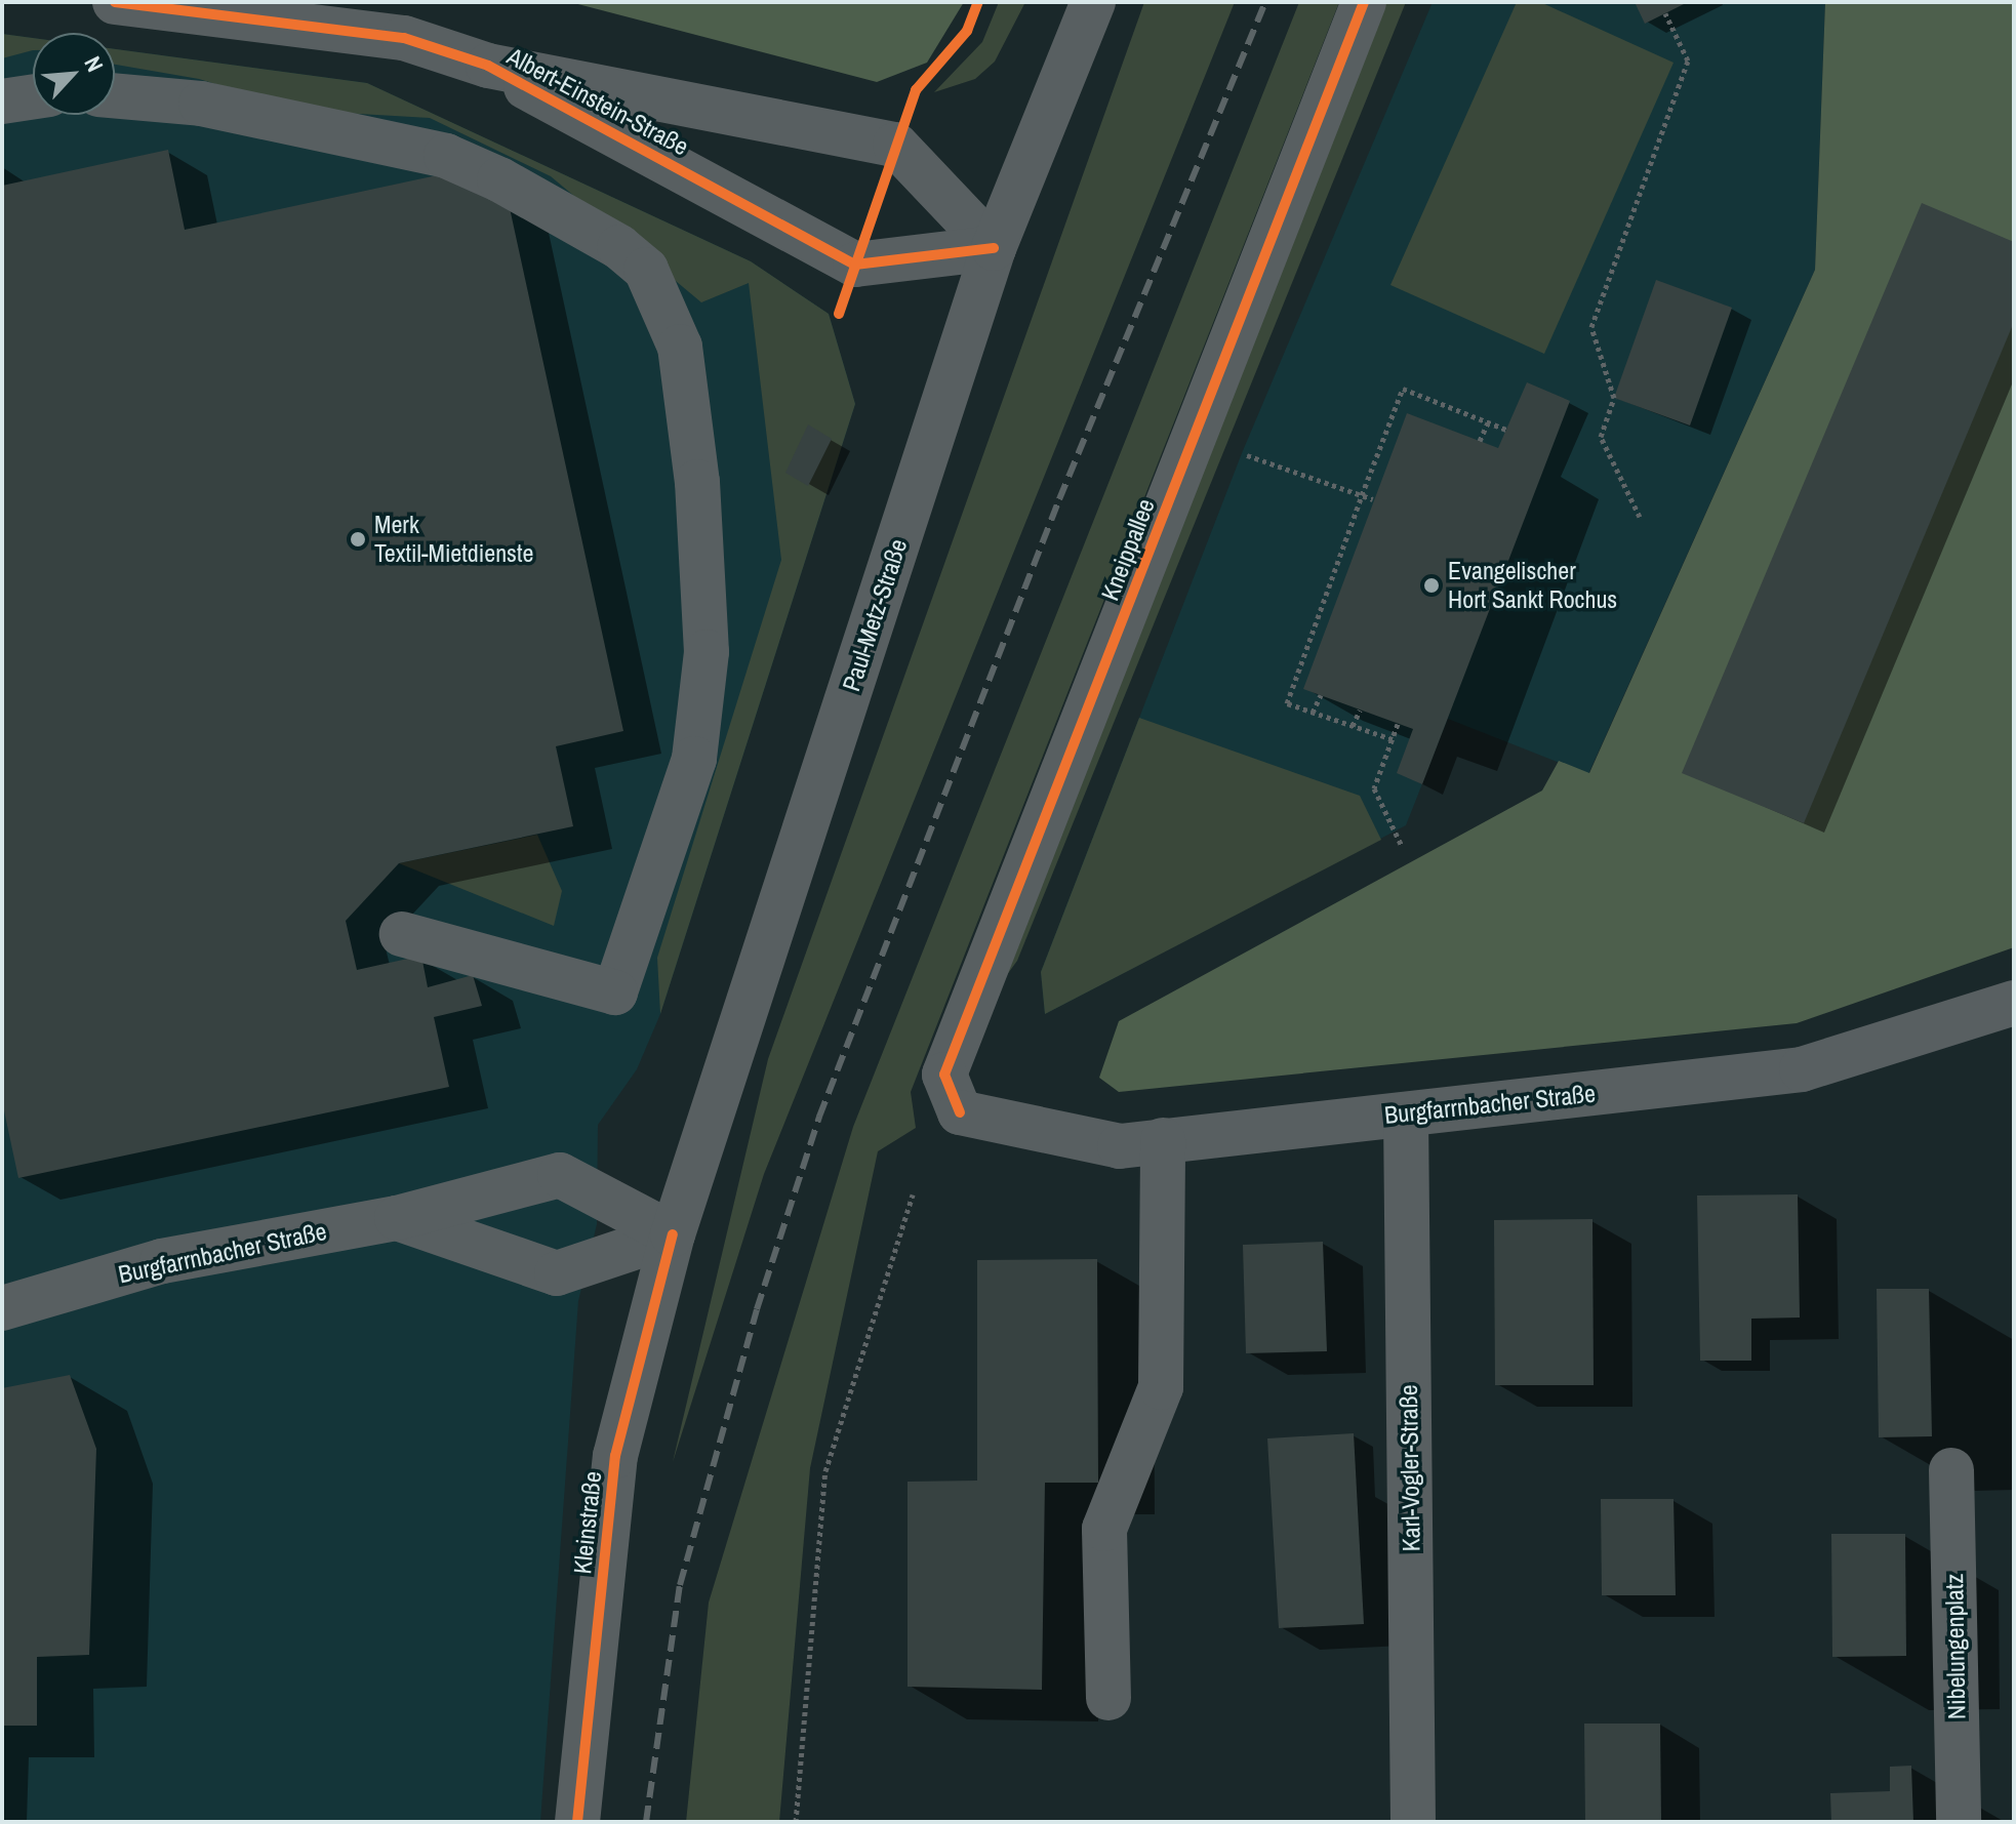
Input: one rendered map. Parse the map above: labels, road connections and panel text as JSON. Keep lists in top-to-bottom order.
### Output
{
  "streets": {
    "street": [
      "Albert-Einstein-Straße",
      "Kneippallee",
      "Paul-Metz-Straße",
      "Burgfarrnbacher Straße",
      "Karl-Vogler-Straße",
      "Kleinstraße",
      "Nibelungenplatz"
    ]
  },
  "crossings": [
    ["Albert-Einstein-Straße", "Paul-Metz-Straße"],
    ["Kneippallee", "Burgfarrnbacher Straße"],
    ["Paul-Metz-Straße", "Burgfarrnbacher Straße"],
    ["Paul-Metz-Straße", "Kleinstraße"],
    ["Burgfarrnbacher Straße", "Karl-Vogler-Straße"],
    ["Burgfarrnbacher Straße", "Kleinstraße"]
  ],
  "places": ["Merk Textil-Mietdienste", "Evangelischer Hort Sankt Rochus"],
  "north": "top right"
}
